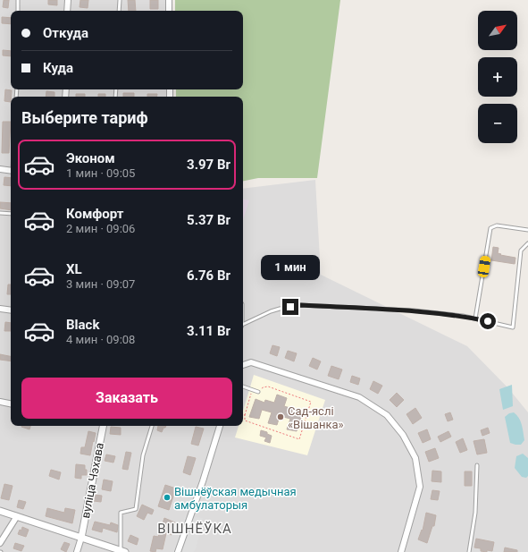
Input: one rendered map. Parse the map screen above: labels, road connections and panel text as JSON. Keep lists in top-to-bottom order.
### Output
{
  "streets": {
    "street": ["вуліца Чэхава"]
  },
  "districts": ["ВІШНЁЎКА"],
  "places": ["Сад-яслі «Вішанка»", "Вішнёўская медычная амбулаторыя"],
  "north": "top right",
  "page": {
    "map_buttons": ["+", "−"],
    "banner": ["Откуда", "Куда"],
    "heading": "Выберите тариф",
    "list": [
      {
        "name": "Эконом",
        "note": "1 мин · 09:05",
        "value": "3.97 Br"
      },
      {
        "name": "Комфорт",
        "note": "2 мин · 09:06",
        "value": "5.37 Br"
      },
      {
        "name": "XL",
        "note": "3 мин · 09:07",
        "value": "6.76 Br"
      },
      {
        "name": "Black",
        "note": "4 мин · 09:08",
        "value": "3.11 Br"
      }
    ],
    "bubble": "1 мин",
    "buttons": "Заказать"
  }
}
